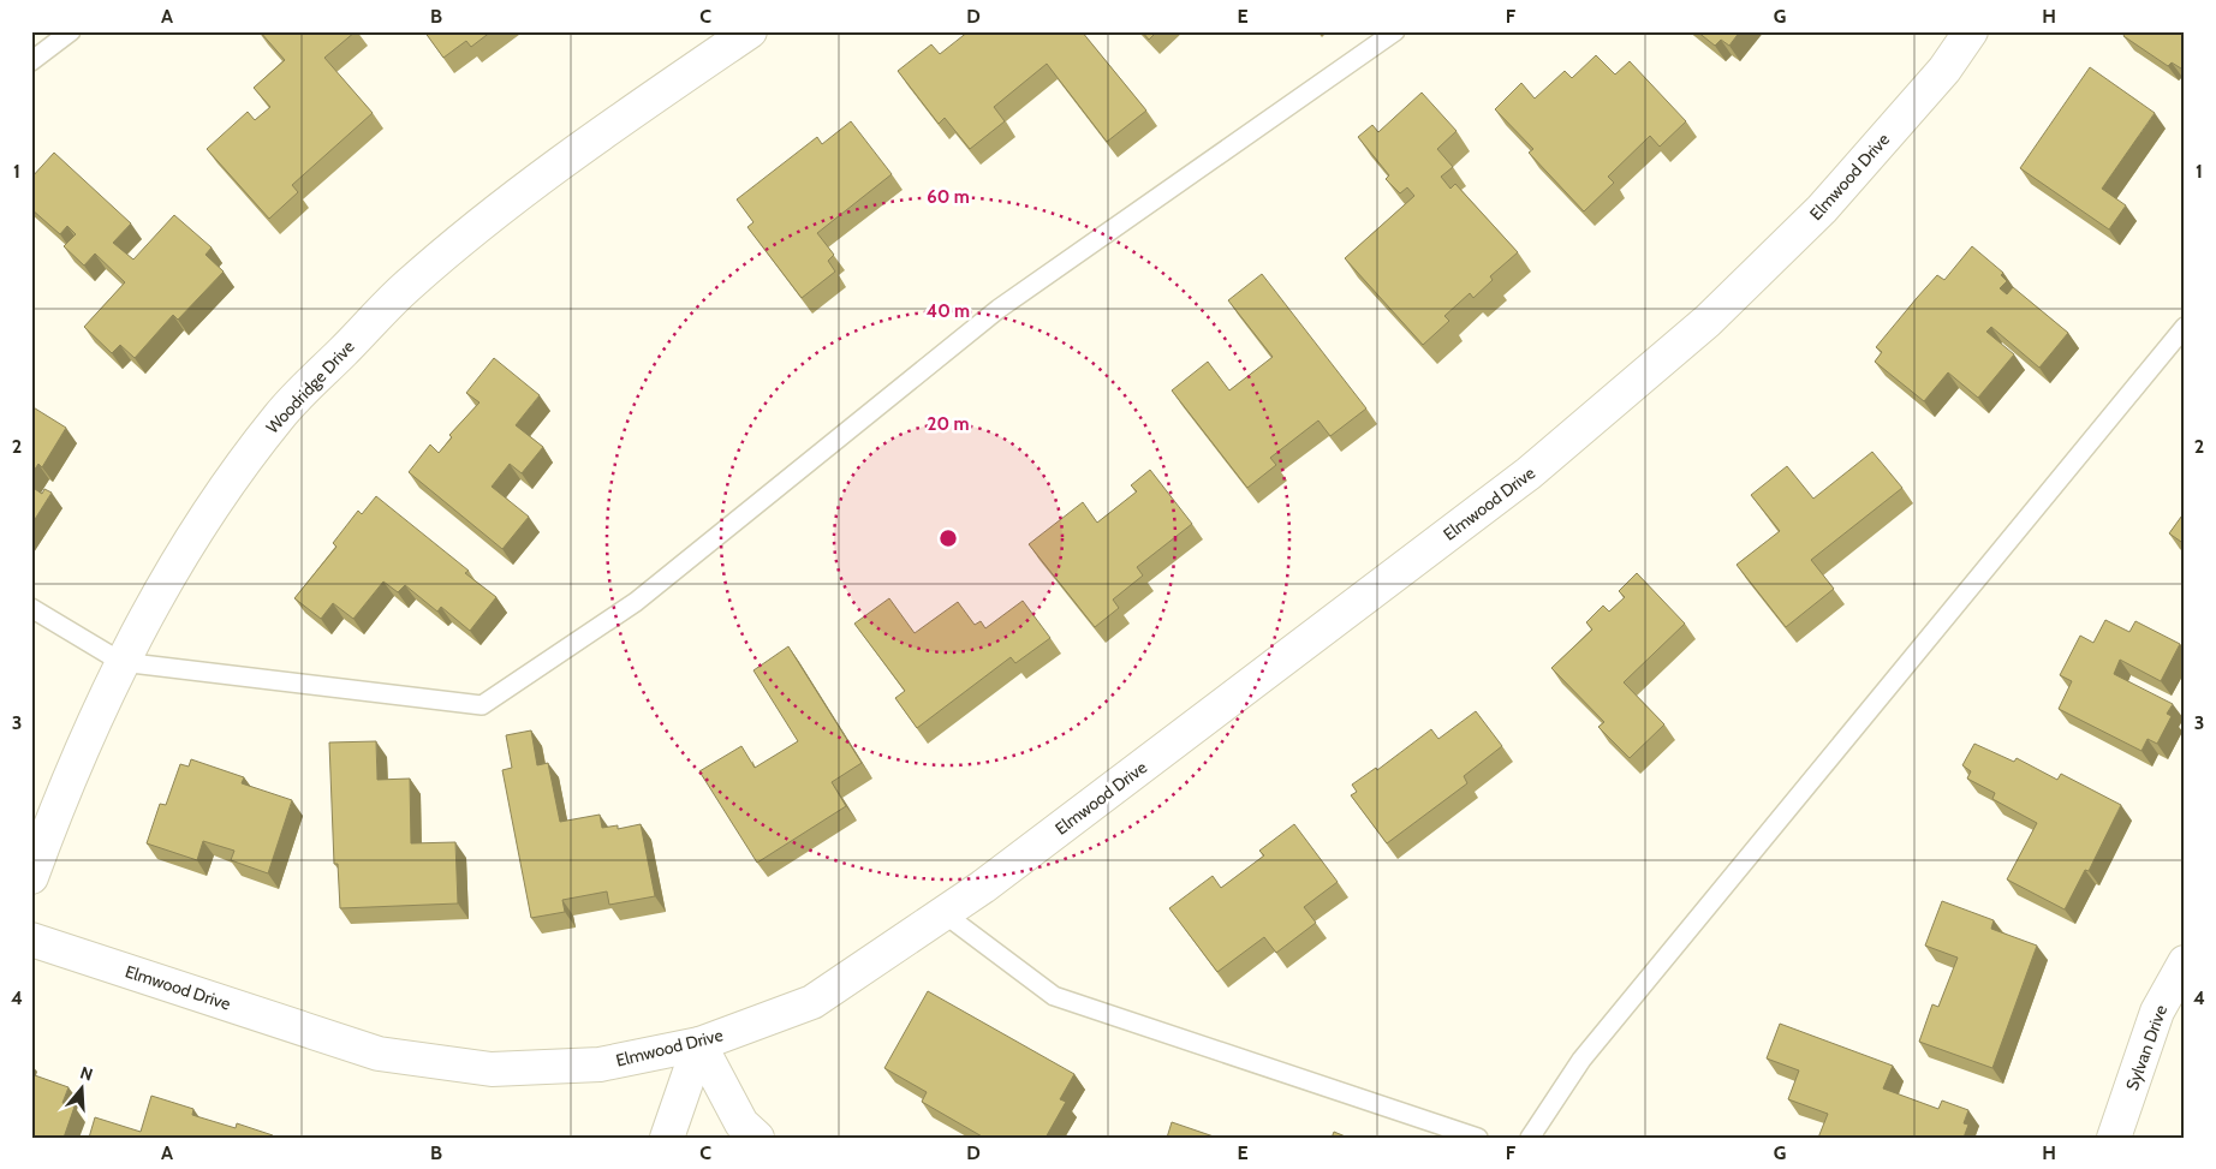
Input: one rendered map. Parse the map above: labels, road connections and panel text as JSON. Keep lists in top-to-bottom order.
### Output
{
  "streets": {
    "street": ["Elmwood Drive", "Woodridge Drive", "Sylvan Drive"]
  },
  "north": "top",
  "grid": {
    "columns": [
      "A",
      "B",
      "C",
      "D",
      "E",
      "F",
      "G",
      "H"
    ],
    "rows": [
      "1",
      "2",
      "3",
      "4"
    ]
  },
  "rings": ["60 m", "40 m", "20 m"]
}
